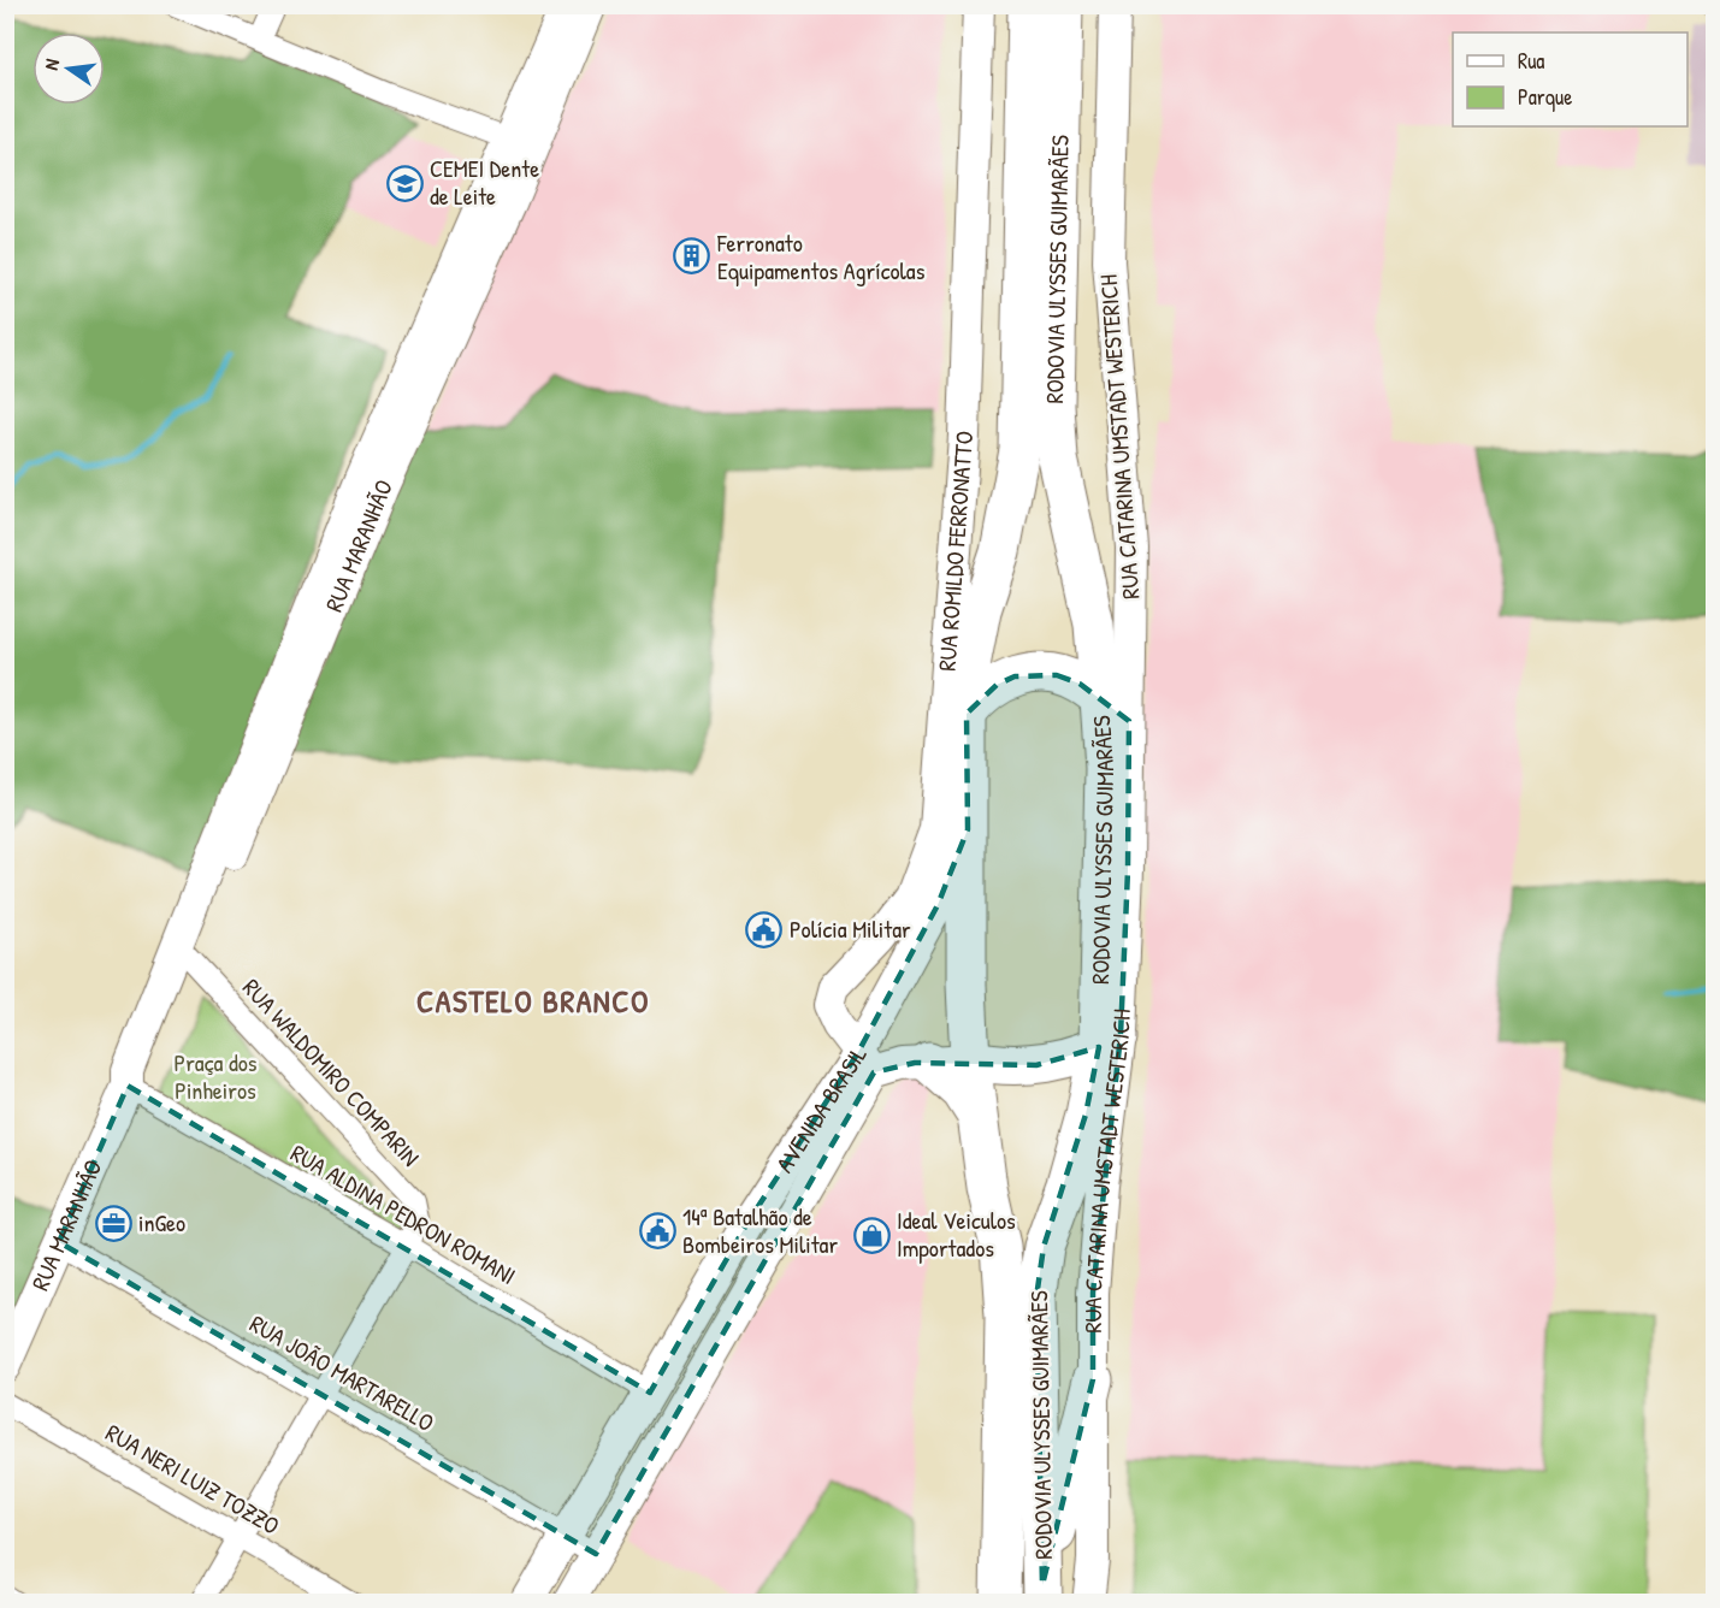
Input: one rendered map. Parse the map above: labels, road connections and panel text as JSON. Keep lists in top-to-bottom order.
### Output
{
  "streets": {
    "highway": ["RODOVIA ULYSSES GUIMARÃES"],
    "street": [
      "RUA CATARINA UMSTADT WESTERICH",
      "RUA MARANHÃO",
      "RUA ROMILDO FERRONATTO",
      "RUA WALDOMIRO COMPARIN",
      "AVENIDA BRASIL",
      "RUA ALDINA PEDRON ROMANI",
      "RUA JOÃO MARTARELLO",
      "RUA NERI LUIZ TOZZO"
    ]
  },
  "crossings": [
    ["RODOVIA ULYSSES GUIMARÃES", "RUA CATARINA UMSTADT WESTERICH"],
    ["RODOVIA ULYSSES GUIMARÃES", "AVENIDA BRASIL"],
    ["RUA MARANHÃO", "RUA WALDOMIRO COMPARIN"],
    ["RUA MARANHÃO", "RUA ALDINA PEDRON ROMANI"],
    ["RUA MARANHÃO", "RUA JOÃO MARTARELLO"],
    ["RUA ROMILDO FERRONATTO", "AVENIDA BRASIL"],
    ["RUA WALDOMIRO COMPARIN", "RUA ALDINA PEDRON ROMANI"],
    ["RUA WALDOMIRO COMPARIN", "RUA JOÃO MARTARELLO"],
    ["RUA WALDOMIRO COMPARIN", "RUA NERI LUIZ TOZZO"],
    ["AVENIDA BRASIL", "RUA ALDINA PEDRON ROMANI"],
    ["AVENIDA BRASIL", "RUA JOÃO MARTARELLO"]
  ],
  "districts": ["CASTELO BRANCO"],
  "parks": ["Praça dos Pinheiros"],
  "places": {
    "school or university": ["CEMEI Dente de Leite"],
    "building": ["Ferronato Equipamentos Agrícolas"],
    "public building": ["Polícia Militar", "14ª Batalhão de Bombeiros Militar"],
    "office": ["inGeo"],
    "shop": ["Ideal Veiculos Importados"]
  },
  "legend": ["Rua", "Parque"],
  "north": "left"
}
